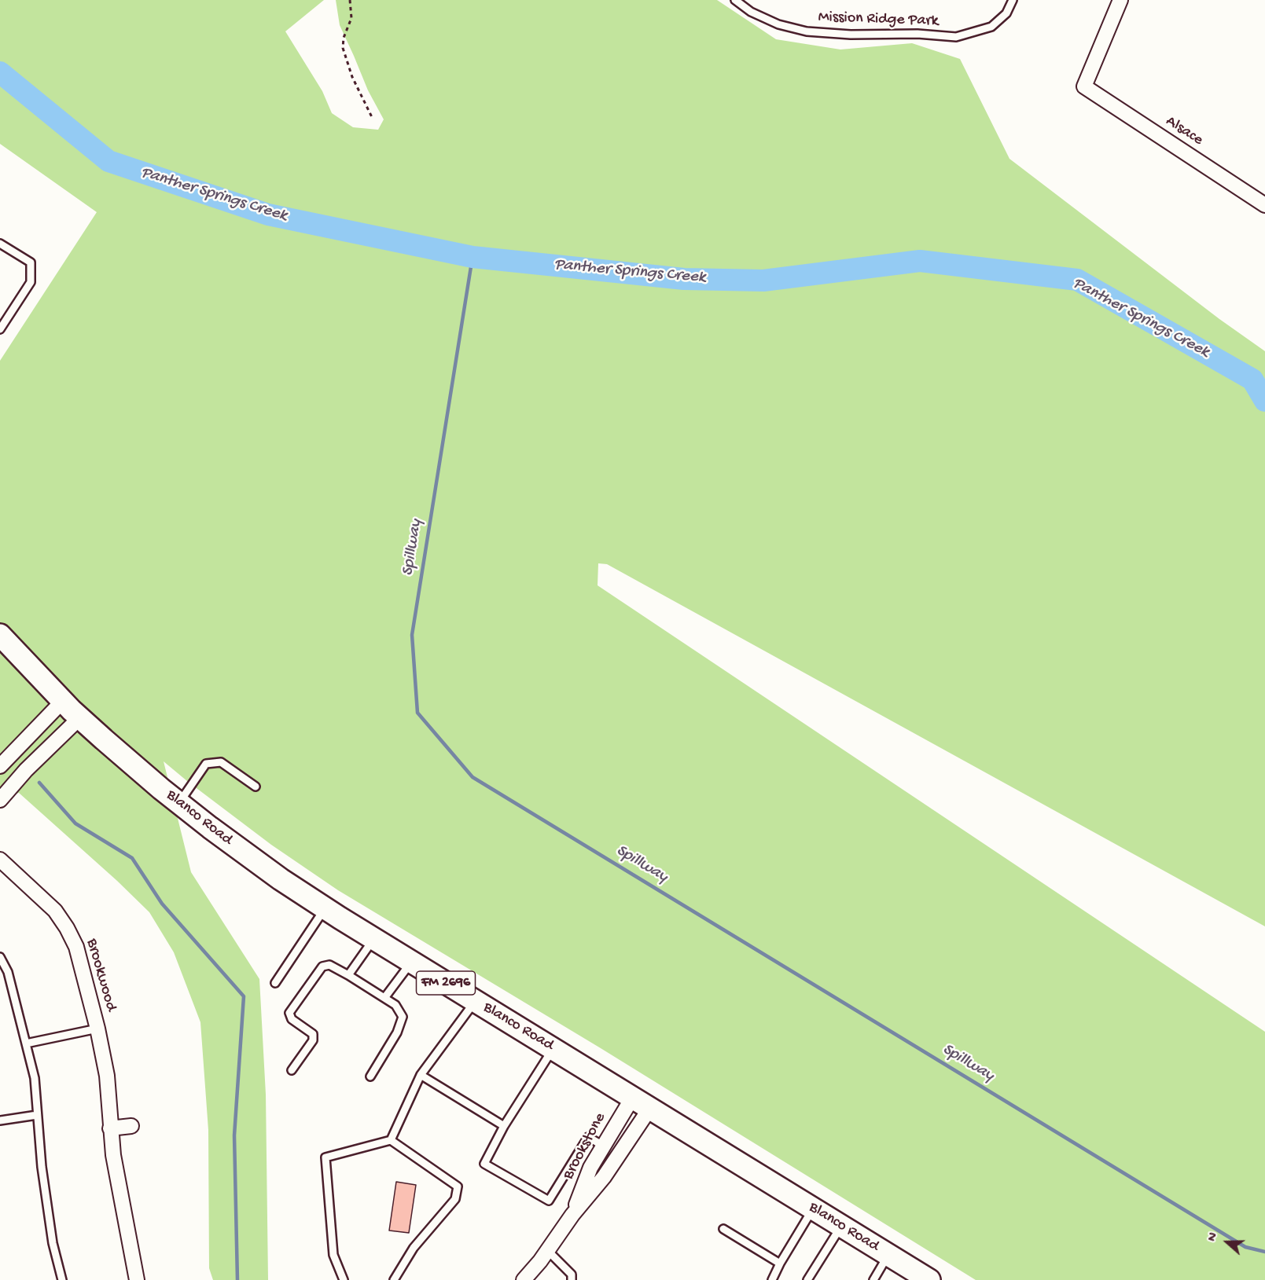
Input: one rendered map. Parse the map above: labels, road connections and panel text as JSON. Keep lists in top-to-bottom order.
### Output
{
  "streets": {
    "main road": ["Blanco Road", "FM 2696"],
    "street": ["Alsace", "Brookwood", "Brookstone"],
    "lane": ["Mission Ridge Park"]
  },
  "crossings": [
    ["Blanco Road", "Brookstone"]
  ],
  "water": ["Panther Springs Creek", "Spillway"],
  "north": "left"
}
